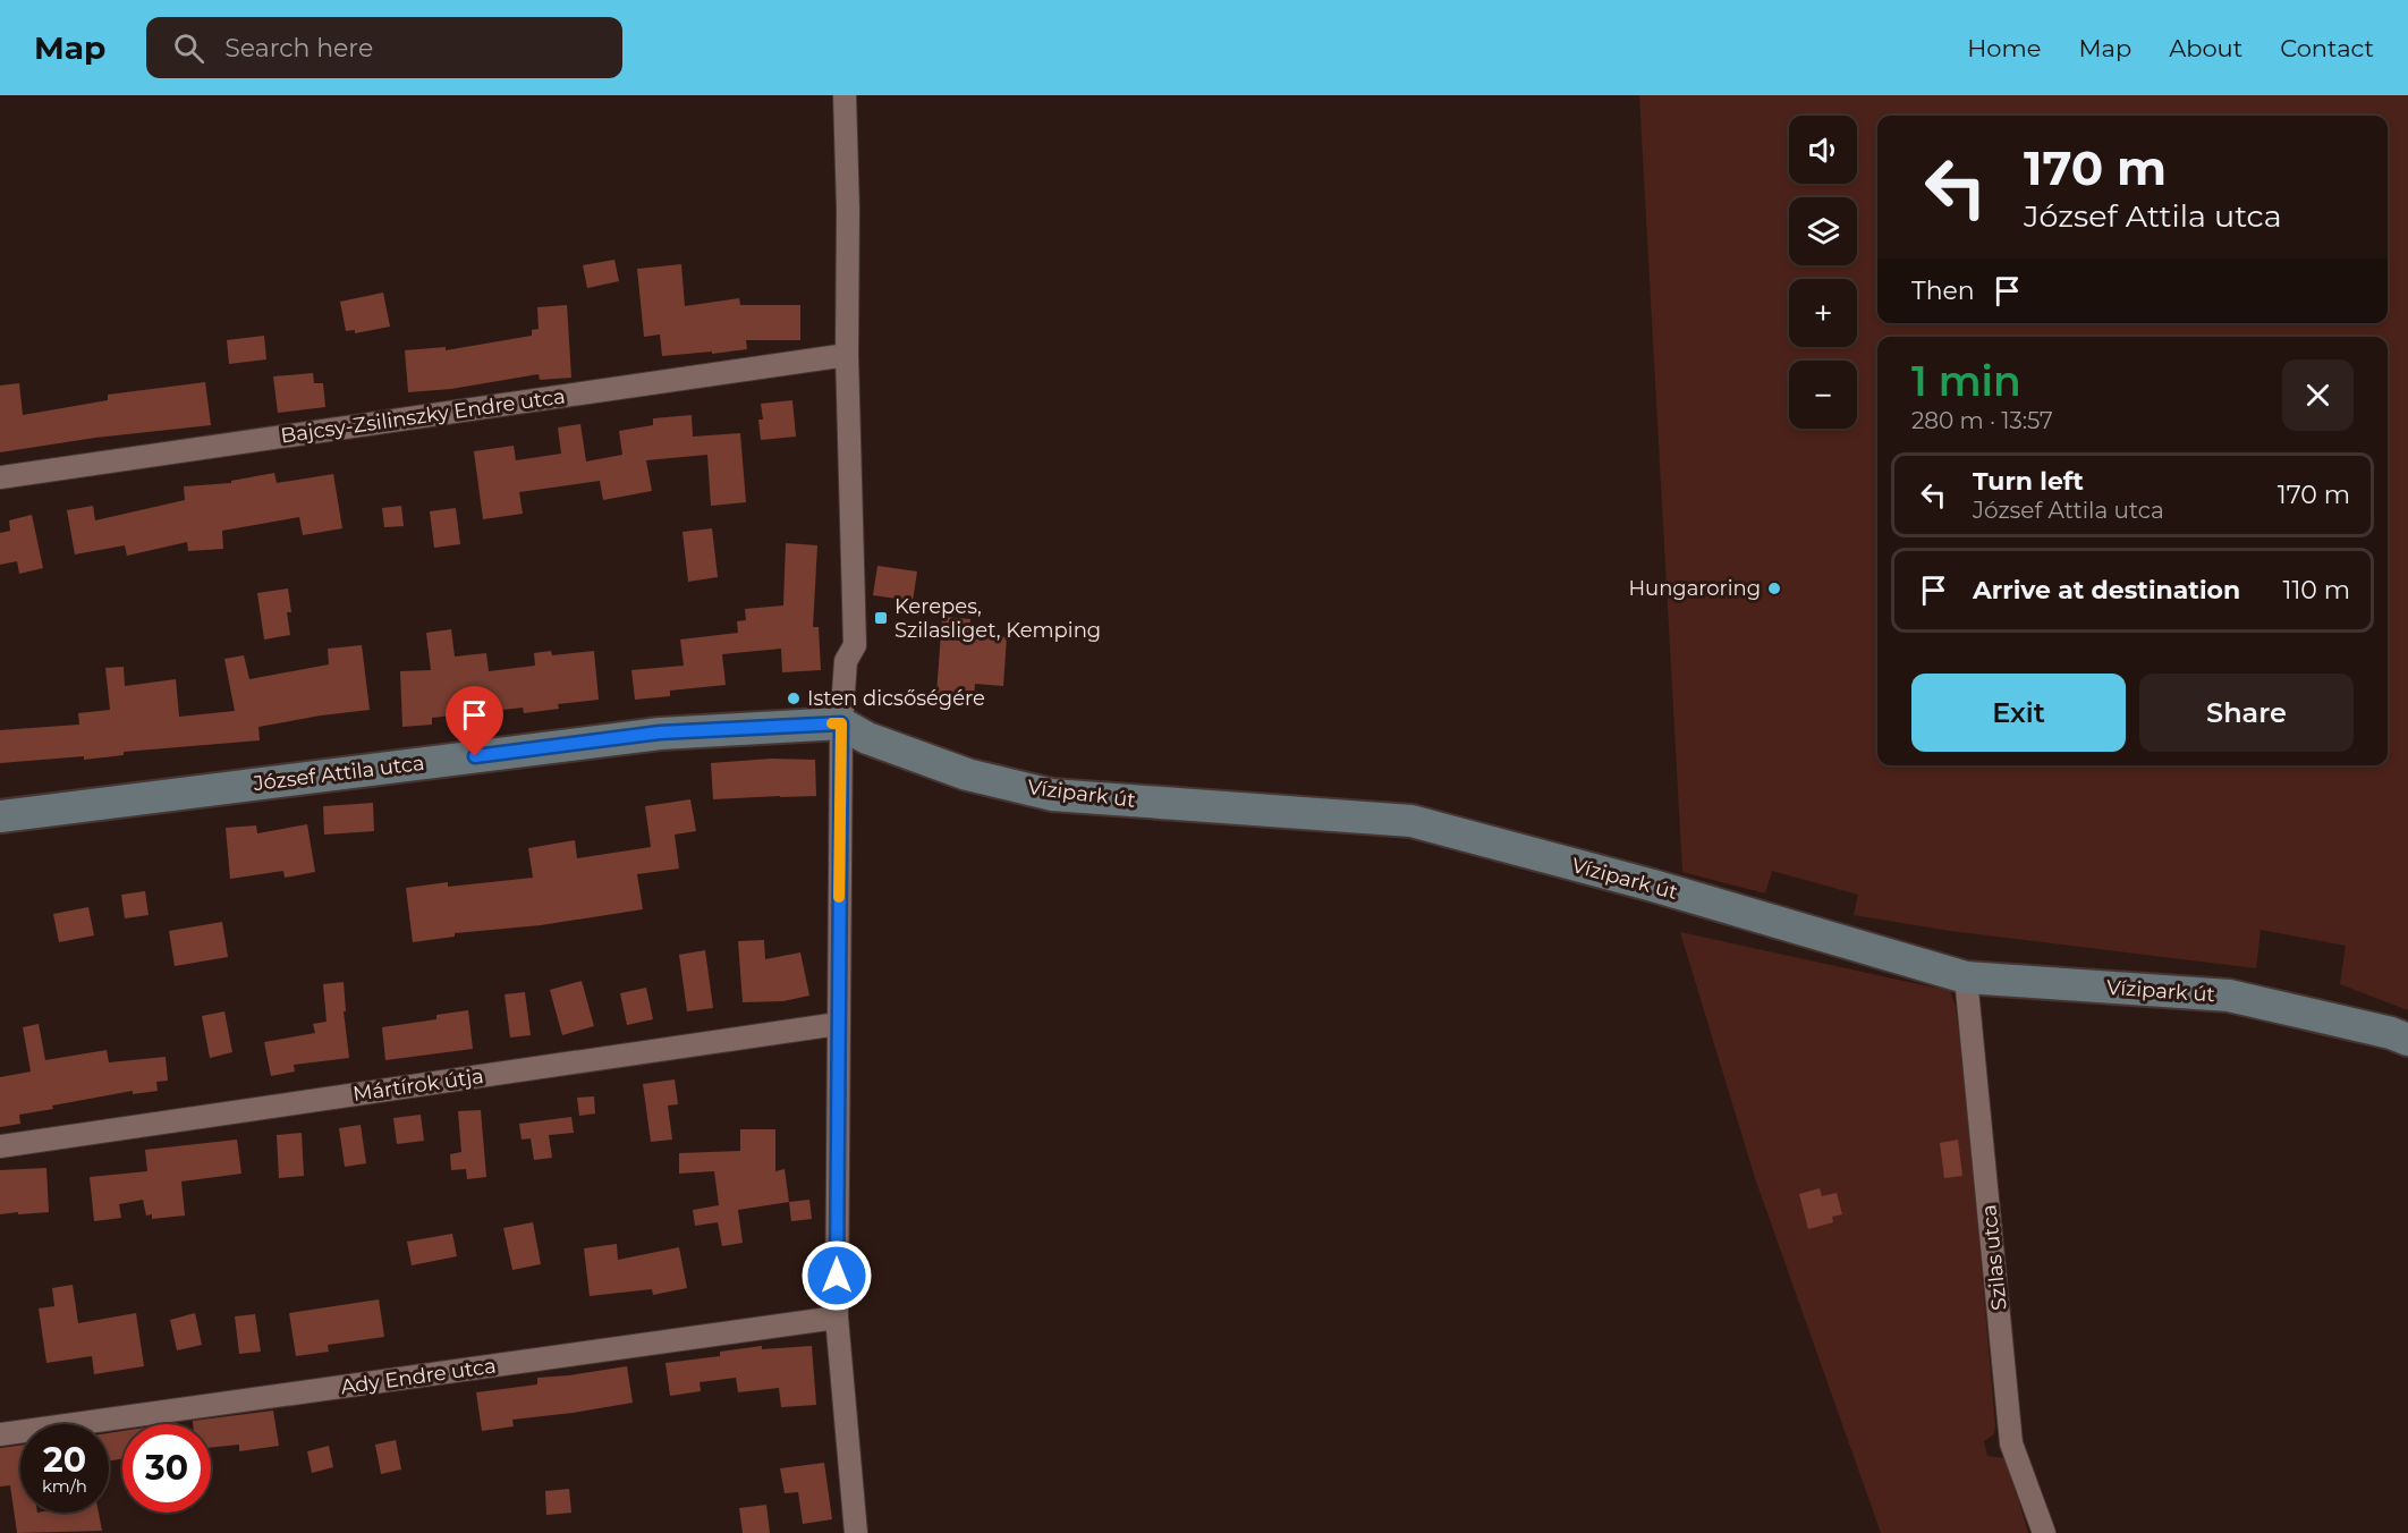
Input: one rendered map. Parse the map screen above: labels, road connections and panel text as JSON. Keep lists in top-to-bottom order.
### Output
{
  "streets": {
    "street": [
      "Bajcsy-Zsilinszky Endre utca",
      "József Attila utca",
      "Vízipark út",
      "Mártírok útja",
      "Szilas utca",
      "Ady Endre utca"
    ]
  },
  "crossings": [
    ["József Attila utca", "Vízipark út"],
    ["Vízipark út", "Szilas utca"]
  ],
  "places": {
    "other": ["Hungaroring", "Isten dicsőségére"],
    "transit": ["Kerepes, Szilasliget, Kemping"]
  },
  "page": {
    "header": "Map",
    "search": "Search here",
    "nav": [
      "Home",
      "Map",
      "About",
      "Contact"
    ],
    "map_buttons": ["+", "−"],
    "turn": ["170 m", "József Attila utca"],
    "then": "Then",
    "heading": ["1 min", "280 m · 13:57"],
    "list": [
      {
        "name": "Turn left",
        "note": "József Attila utca",
        "value": "170 m"
      },
      {
        "name": "Arrive at destination",
        "value": "110 m"
      }
    ],
    "buttons": ["Exit", "Share"],
    "speed": "20 km/h",
    "limit": "30"
  }
}
